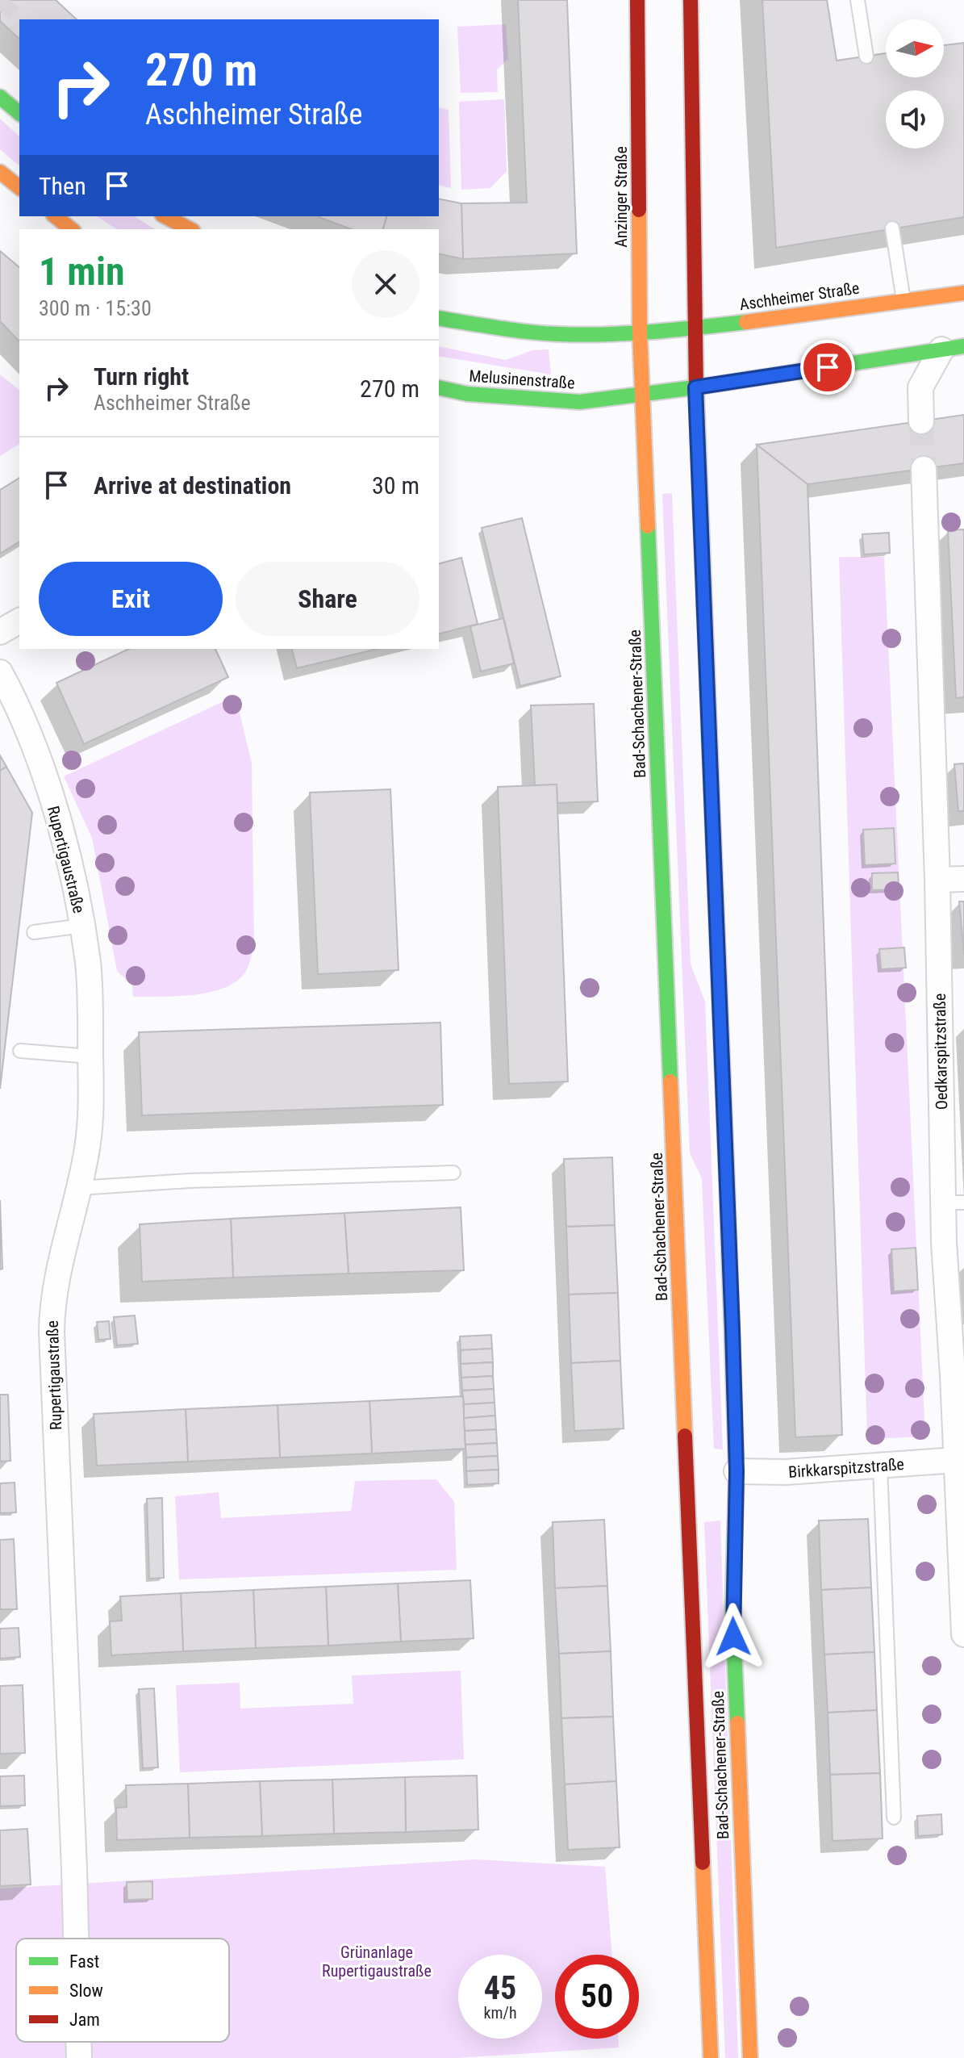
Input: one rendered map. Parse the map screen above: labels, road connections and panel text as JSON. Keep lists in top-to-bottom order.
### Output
{
  "streets": {
    "main road": [
      "Anzinger Straße",
      "Aschheimer Straße",
      "Melusinenstraße",
      "Bad-Schachener-Straße"
    ],
    "street": ["Rupertigaustraße", "Oedkarspitzstraße", "Birkkarspitzstraße"]
  },
  "crossings": [
    ["Anzinger Straße", "Aschheimer Straße"],
    ["Anzinger Straße", "Melusinenstraße"],
    ["Anzinger Straße", "Bad-Schachener-Straße"],
    ["Melusinenstraße", "Bad-Schachener-Straße"],
    ["Bad-Schachener-Straße", "Birkkarspitzstraße"],
    ["Oedkarspitzstraße", "Birkkarspitzstraße"]
  ],
  "parks": ["Grünanlage Rupertigaustraße"],
  "legend": ["Fast", "Slow", "Jam"],
  "north": "right",
  "page": {
    "turn": ["270 m", "Aschheimer Straße"],
    "then": "Then",
    "heading": ["1 min", "300 m · 15:30"],
    "list": [
      {
        "name": "Turn right",
        "note": "Aschheimer Straße",
        "value": "270 m"
      },
      {
        "name": "Arrive at destination",
        "value": "30 m"
      }
    ],
    "buttons": ["Exit", "Share"],
    "speed": "45 km/h",
    "limit": "50"
  }
}
